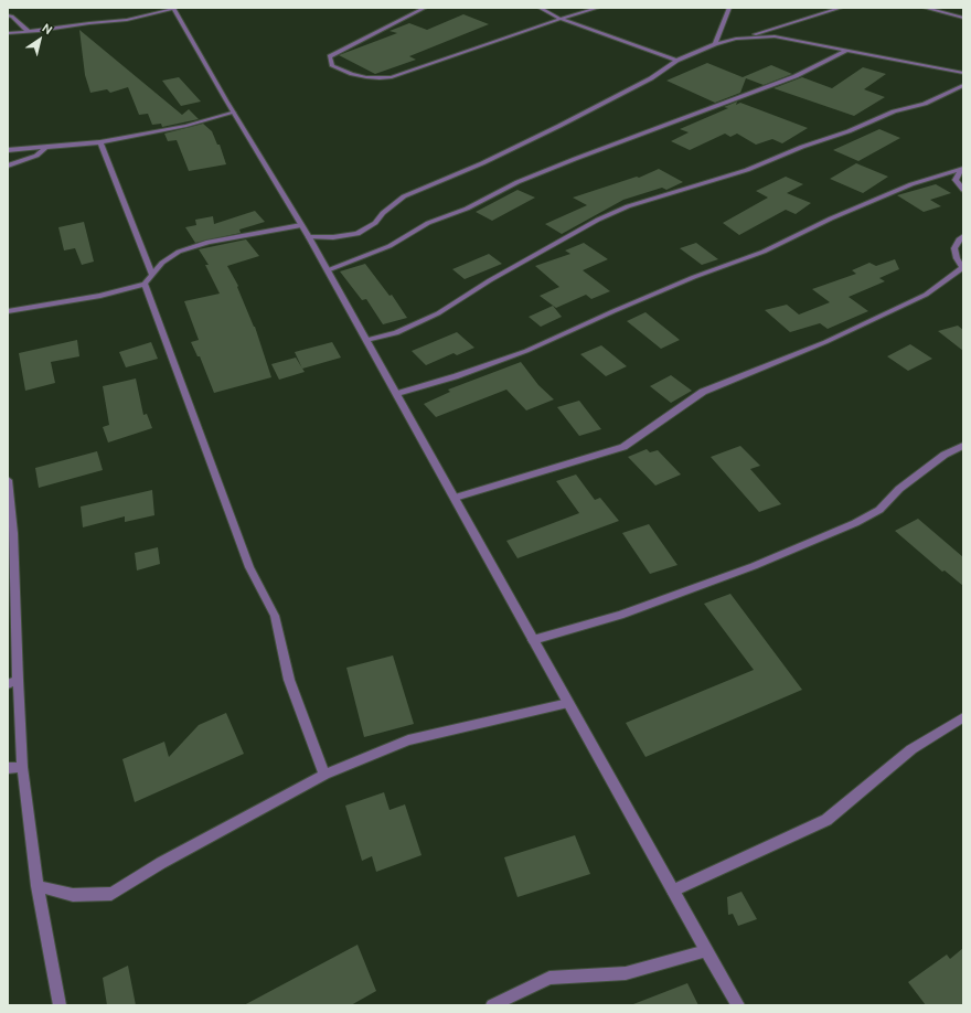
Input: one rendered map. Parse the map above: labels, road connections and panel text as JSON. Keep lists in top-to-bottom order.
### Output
{
  "north": "top right"
}
